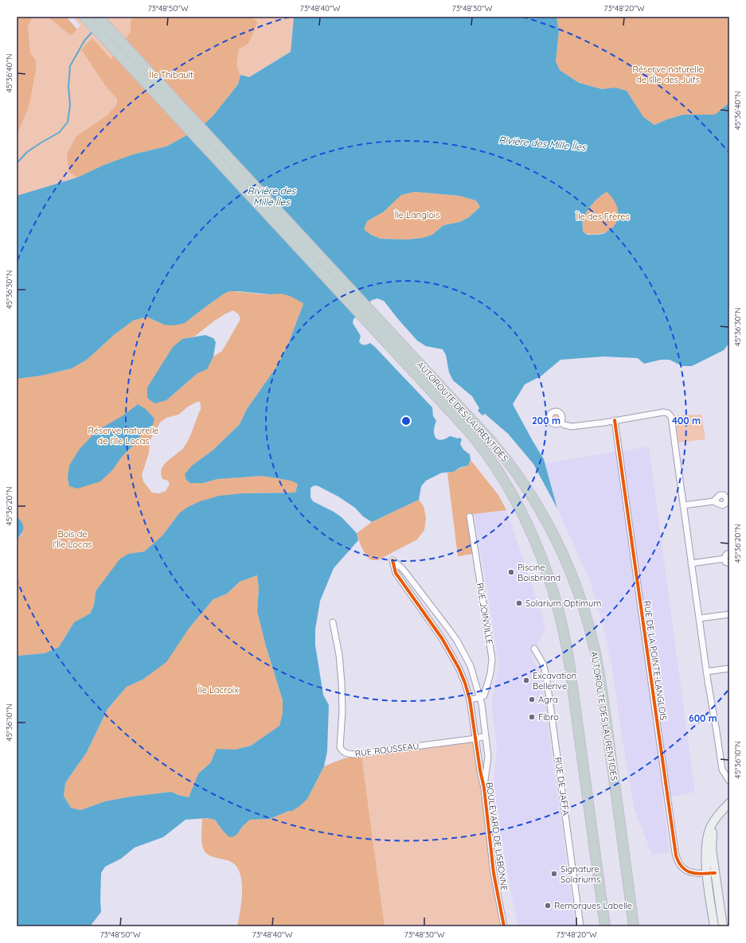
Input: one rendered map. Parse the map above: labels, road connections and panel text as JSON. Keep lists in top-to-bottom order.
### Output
{
  "streets": {
    "highway": ["AUTOROUTE DES LAURENTIDES"],
    "street": [
      "RUE JOINVILLE",
      "RUE DE LA POINTE-LANGLOIS",
      "RUE ROUSSEAU",
      "RUE DE JAFFA",
      "BOULEVARD DE LISBONNE"
    ]
  },
  "crossings": [
    ["RUE JOINVILLE", "BOULEVARD DE LISBONNE"],
    ["RUE ROUSSEAU", "BOULEVARD DE LISBONNE"]
  ],
  "water": ["Rivière des Mille Îles"],
  "parks": [
    "Réserve naturelle de l'Île des Juifs",
    "Île Thibault",
    "Île Langlois",
    "Ïle des Frères",
    "Réserve naturelle de l'Île Locas",
    "Bois de l'Île Locas",
    "Île Lacroix"
  ],
  "places": [
    "Piscine Boisbriand",
    "Solarium Optimum",
    "Excavation Bellerive",
    "Agra",
    "Fibro",
    "Signature Solariums",
    "Remorques Labelle"
  ],
  "coordinates": [
    "73°48'50\"W",
    "73°48'40\"W",
    "73°48'30\"W",
    "73°48'20\"W",
    "45°36'40\"N",
    "45°36'30\"N",
    "45°36'20\"N",
    "45°36'10\"N"
  ],
  "rings": ["200 m", "400 m", "600 m"]
}
